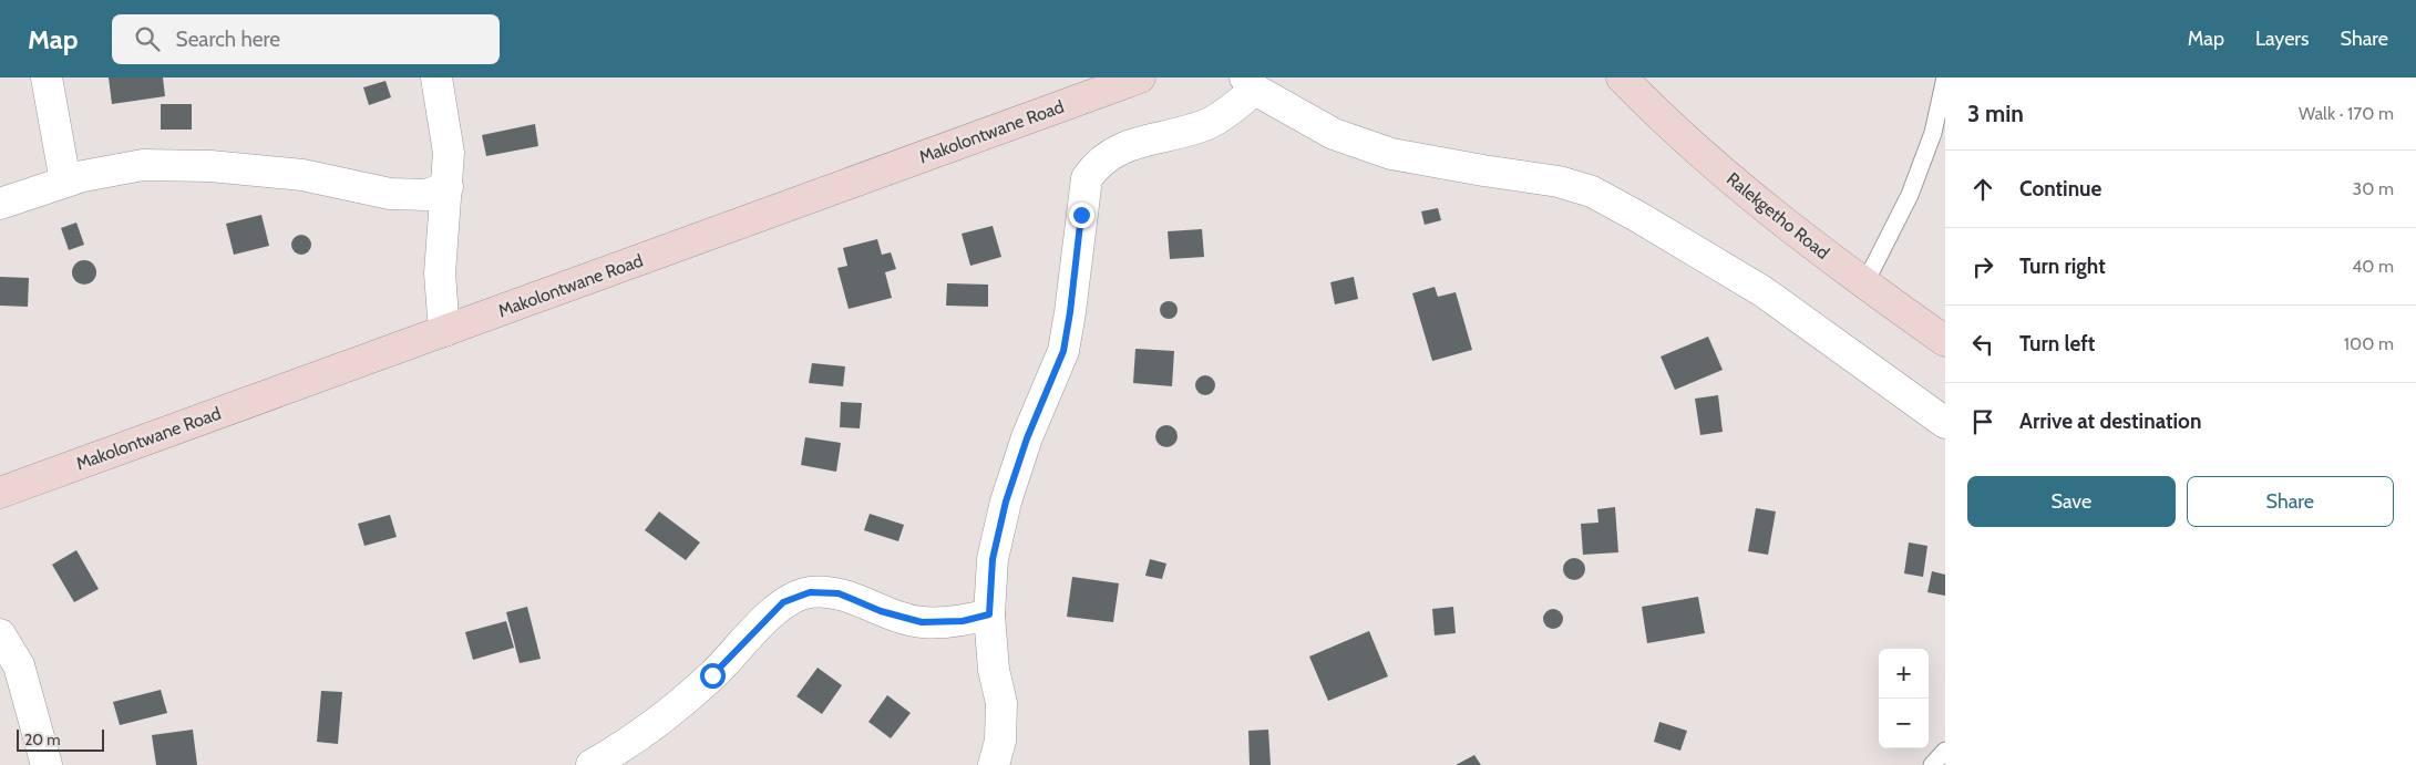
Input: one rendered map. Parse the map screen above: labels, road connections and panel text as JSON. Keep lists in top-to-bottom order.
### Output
{
  "streets": {
    "main road": ["Makolontwane Road", "Ralekgetho Road"]
  },
  "scale_bar": "20 m",
  "page": {
    "header": "Map",
    "search": "Search here",
    "nav": ["Map", "Layers", "Share"],
    "heading": ["3 min", "Walk · 170 m"],
    "list": [
      ["Continue", "30 m"],
      ["Turn right", "40 m"],
      ["Turn left", "100 m"],
      "Arrive at destination"
    ],
    "buttons": ["Save", "Share"],
    "map_buttons": ["+", "−"],
    "scale": "20 m"
  }
}
